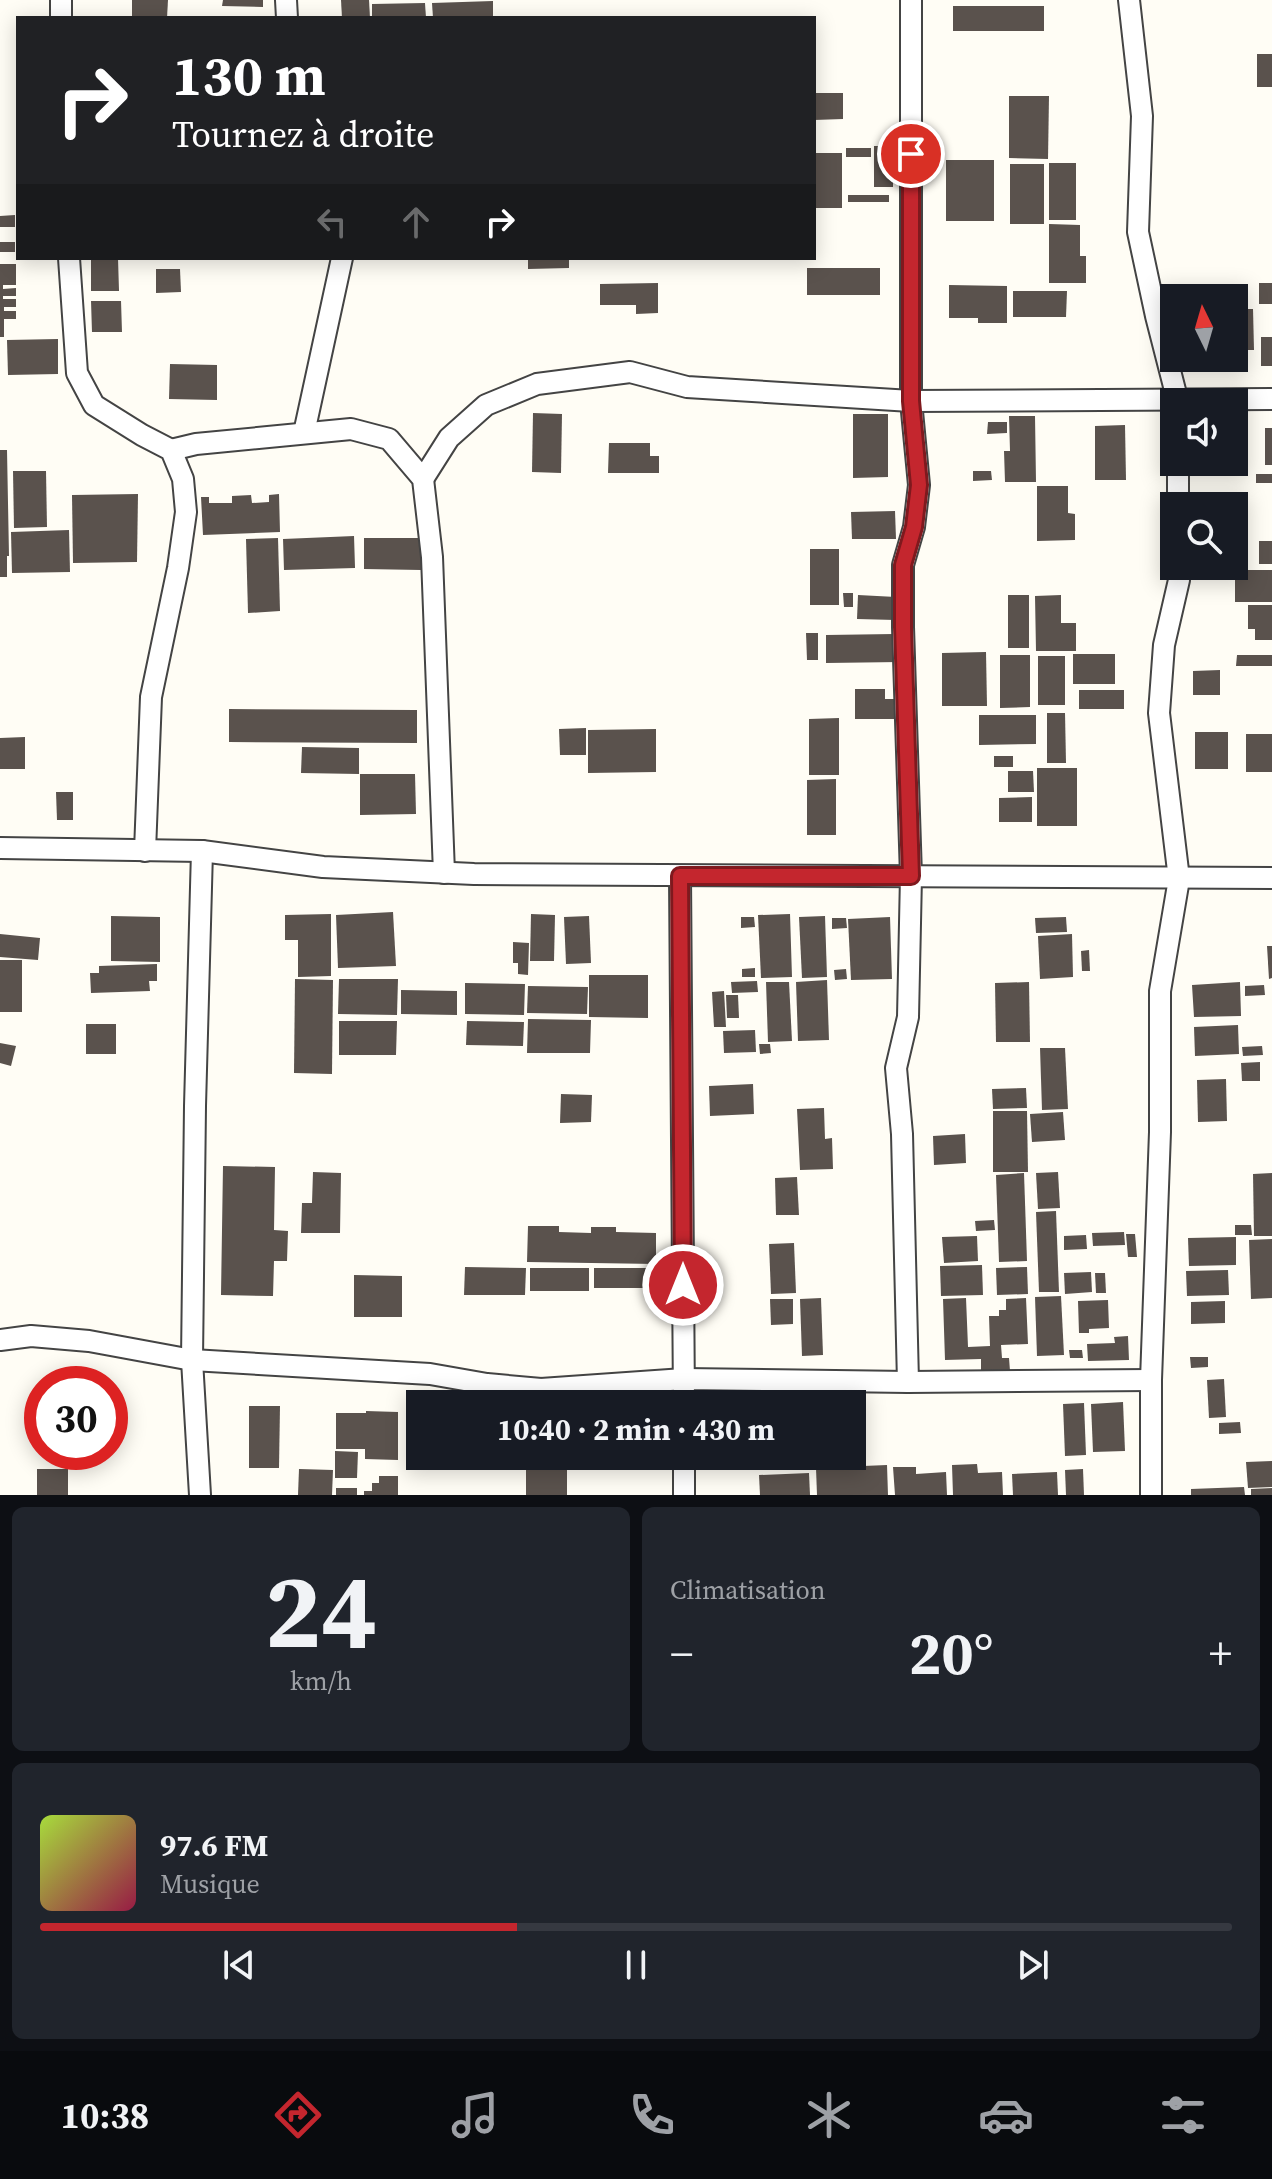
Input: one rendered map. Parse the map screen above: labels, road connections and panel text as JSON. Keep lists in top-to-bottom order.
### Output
{
  "north": "top",
  "page": {
    "turn": ["130 m", "Tournez à droite"],
    "limit": "30",
    "trip": "10:40 · 2 min · 430 m",
    "tile": [
      ["24", "km/h"],
      "Climatisation"
    ],
    "heat": ["−", "20°", "+"],
    "song": ["97.6 FM", "Musique"],
    "tabs": "10:38"
  }
}
